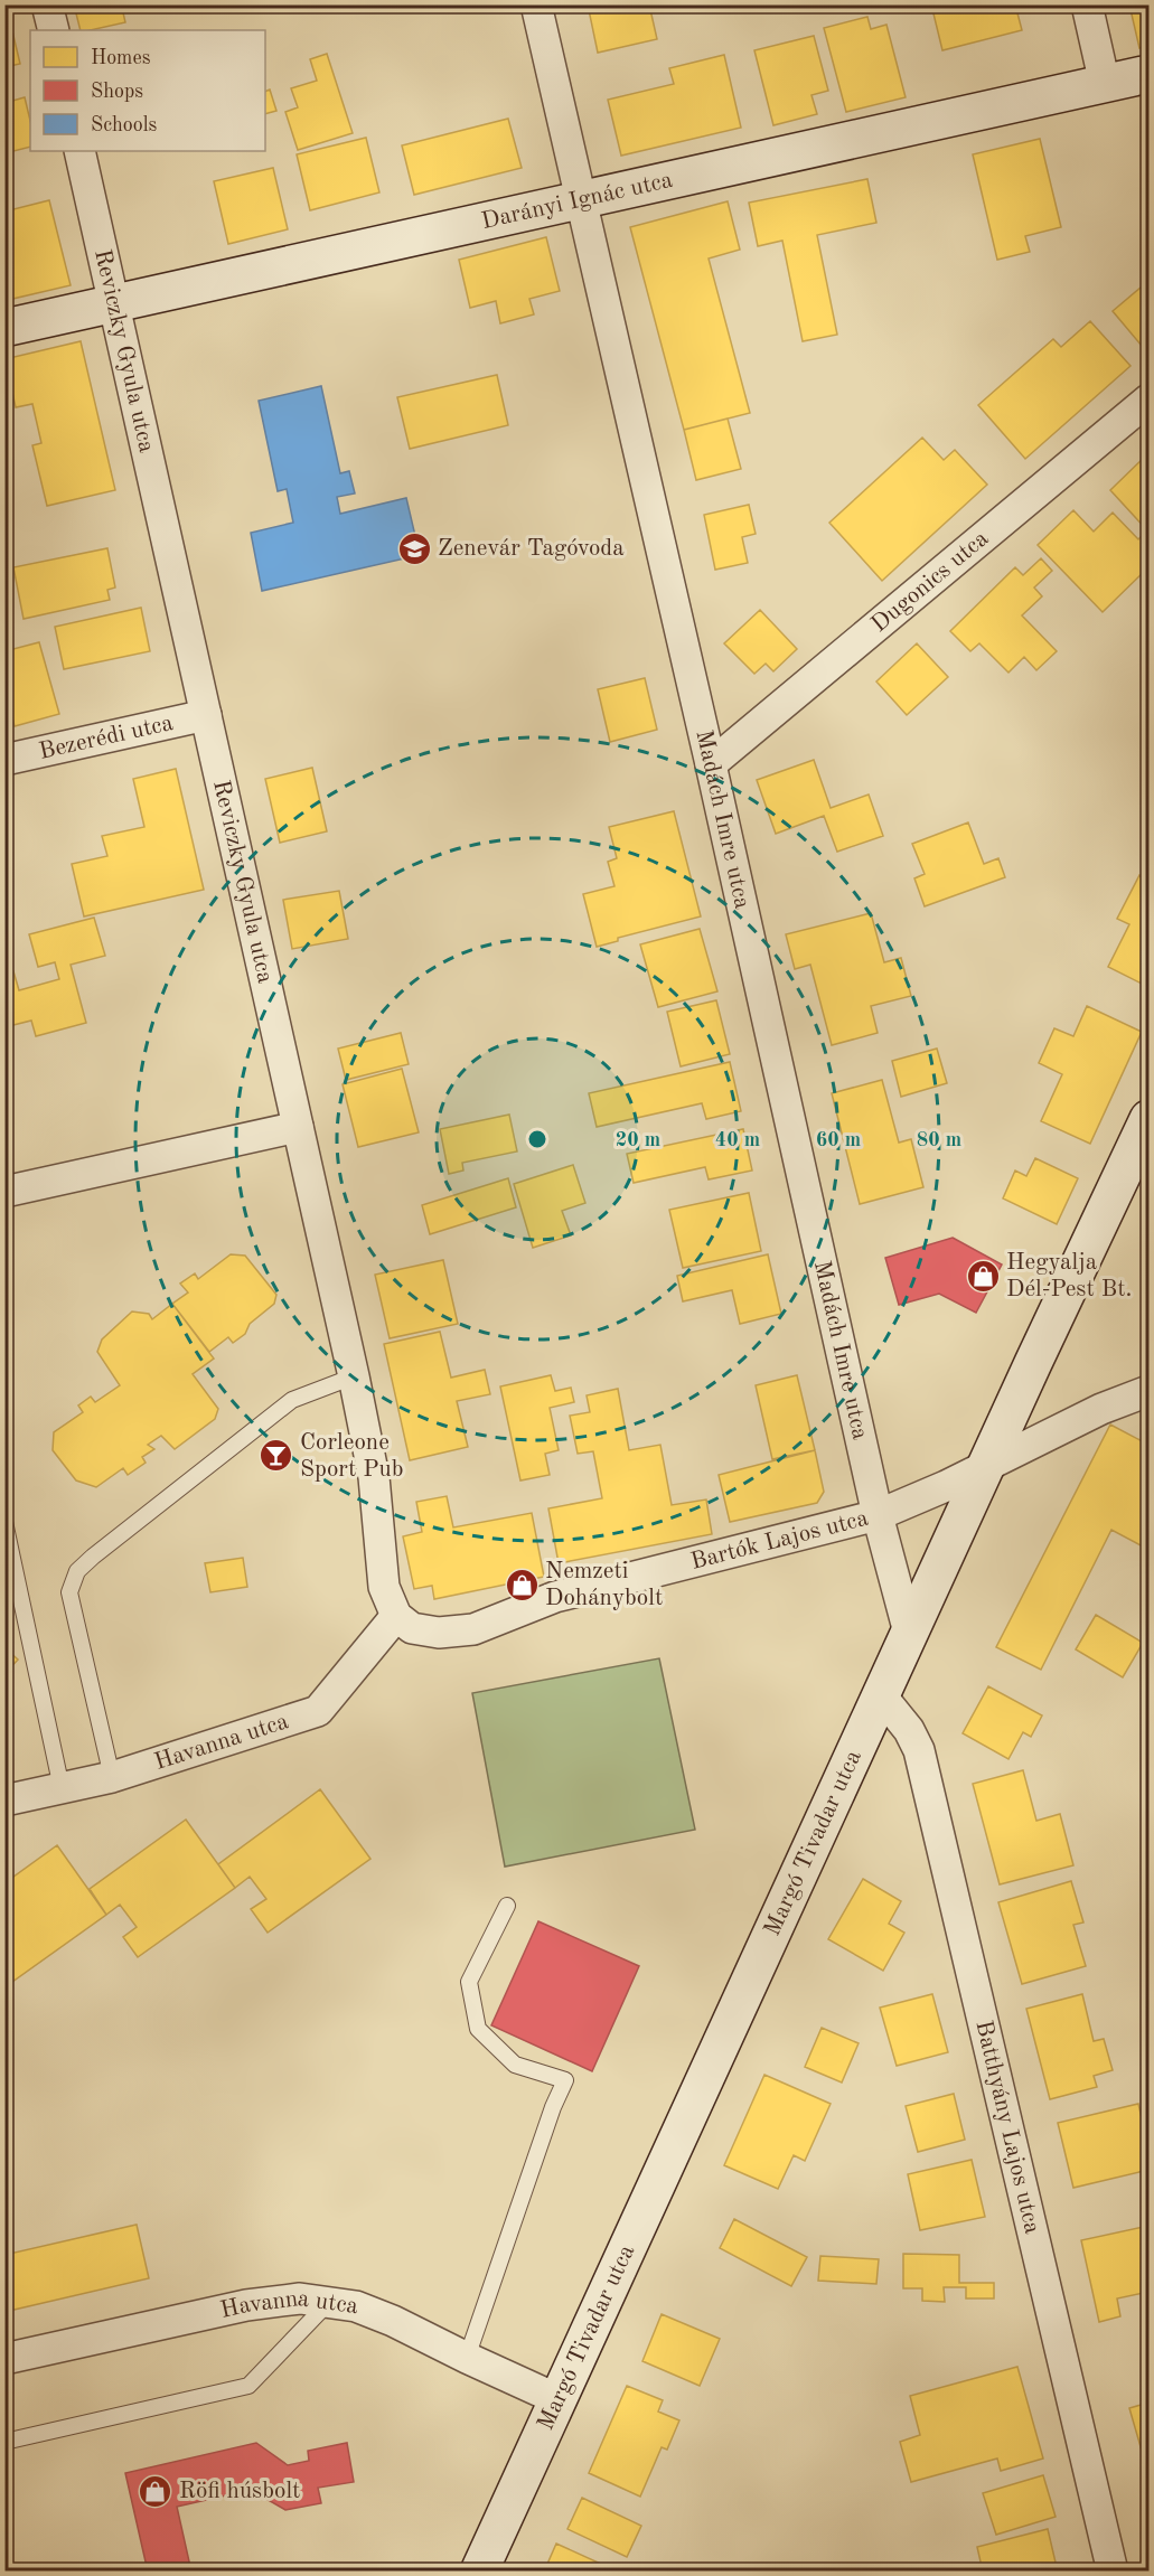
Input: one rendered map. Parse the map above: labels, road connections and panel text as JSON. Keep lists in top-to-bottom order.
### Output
{
  "streets": {
    "street": [
      "Darányi Ignác utca",
      "Reviczky Gyula utca",
      "Dugonics utca",
      "Bezerédi utca",
      "Madách Imre utca",
      "Bartók Lajos utca",
      "Havanna utca",
      "Margó Tivadar utca",
      "Batthyány Lajos utca"
    ]
  },
  "crossings": [
    ["Darányi Ignác utca", "Reviczky Gyula utca"],
    ["Darányi Ignác utca", "Madách Imre utca"],
    ["Reviczky Gyula utca", "Bezerédi utca"],
    ["Reviczky Gyula utca", "Bartók Lajos utca"],
    ["Reviczky Gyula utca", "Havanna utca"],
    ["Dugonics utca", "Madách Imre utca"],
    ["Madách Imre utca", "Bartók Lajos utca"],
    ["Madách Imre utca", "Margó Tivadar utca"],
    ["Bartók Lajos utca", "Havanna utca"],
    ["Bartók Lajos utca", "Margó Tivadar utca"],
    ["Havanna utca", "Margó Tivadar utca"],
    ["Margó Tivadar utca", "Batthyány Lajos utca"]
  ],
  "places": {
    "school or university": ["Zenevár Tagóvoda"],
    "shop": ["Hegyalja Dél-Pest Bt.", "Nemzeti Dohánybolt", "Röfi húsbolt"],
    "bar": ["Corleone Sport Pub"]
  },
  "legend": ["Homes", "Shops", "Schools"],
  "rings": [
    "20 m",
    "40 m",
    "60 m",
    "80 m"
  ]
}
